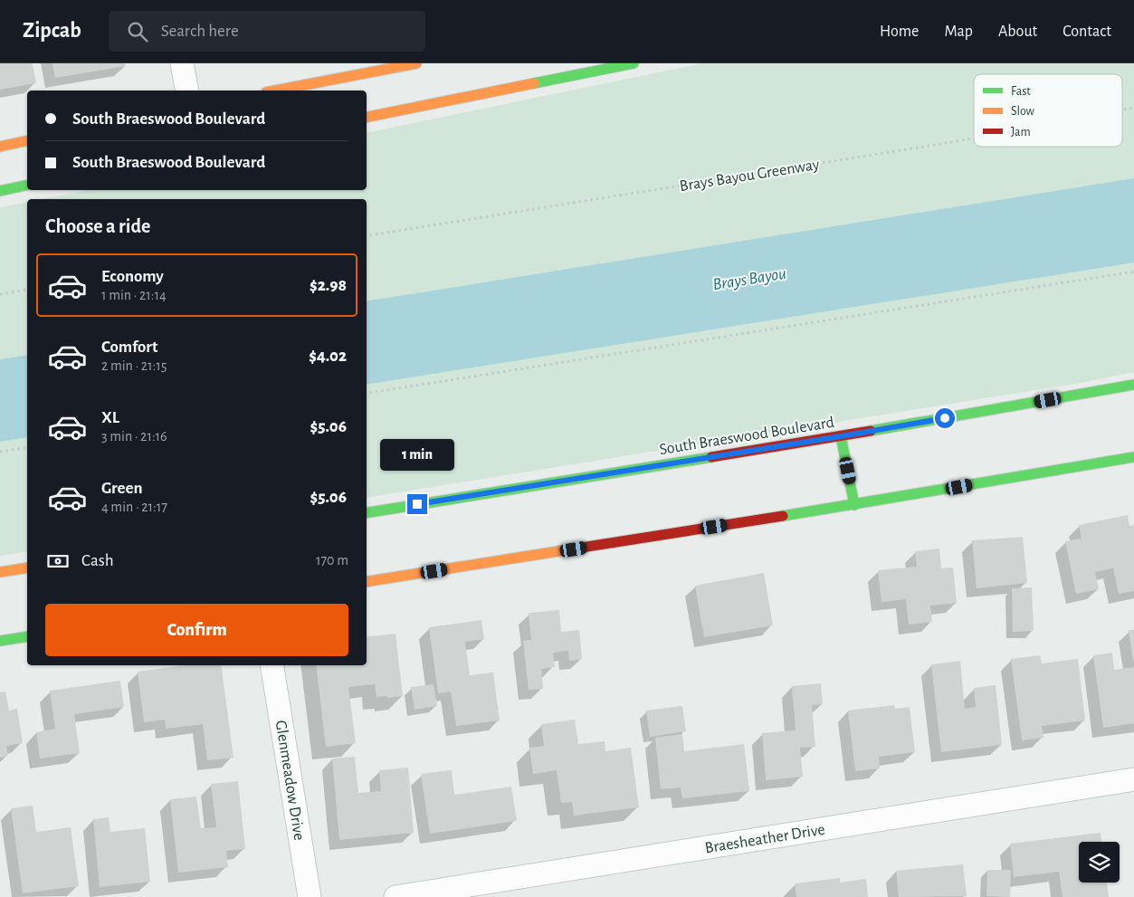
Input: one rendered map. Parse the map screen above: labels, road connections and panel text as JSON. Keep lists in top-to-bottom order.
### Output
{
  "streets": {
    "main road": ["South Braeswood Boulevard"],
    "street": ["Glenmeadow Drive", "Braesheather Drive"],
    "path": ["Brays Bayou Greenway"]
  },
  "water": ["Brays Bayou"],
  "legend": ["Fast", "Slow", "Jam"],
  "page": {
    "header": "Zipcab",
    "search": "Search here",
    "nav": [
      "Home",
      "Map",
      "About",
      "Contact"
    ],
    "banner": ["South Braeswood Boulevard", "South Braeswood Boulevard"],
    "heading": "Choose a ride",
    "list": [
      {
        "name": "Economy",
        "note": "1 min · 21:14",
        "value": "$2.98"
      },
      {
        "name": "Comfort",
        "note": "2 min · 21:15",
        "value": "$4.02"
      },
      {
        "name": "XL",
        "note": "3 min · 21:16",
        "value": "$5.06"
      },
      {
        "name": "Green",
        "note": "4 min · 21:17",
        "value": "$5.06"
      }
    ],
    "bubble": "1 min",
    "pay": ["Cash", "170 m"],
    "buttons": "Confirm"
  }
}
